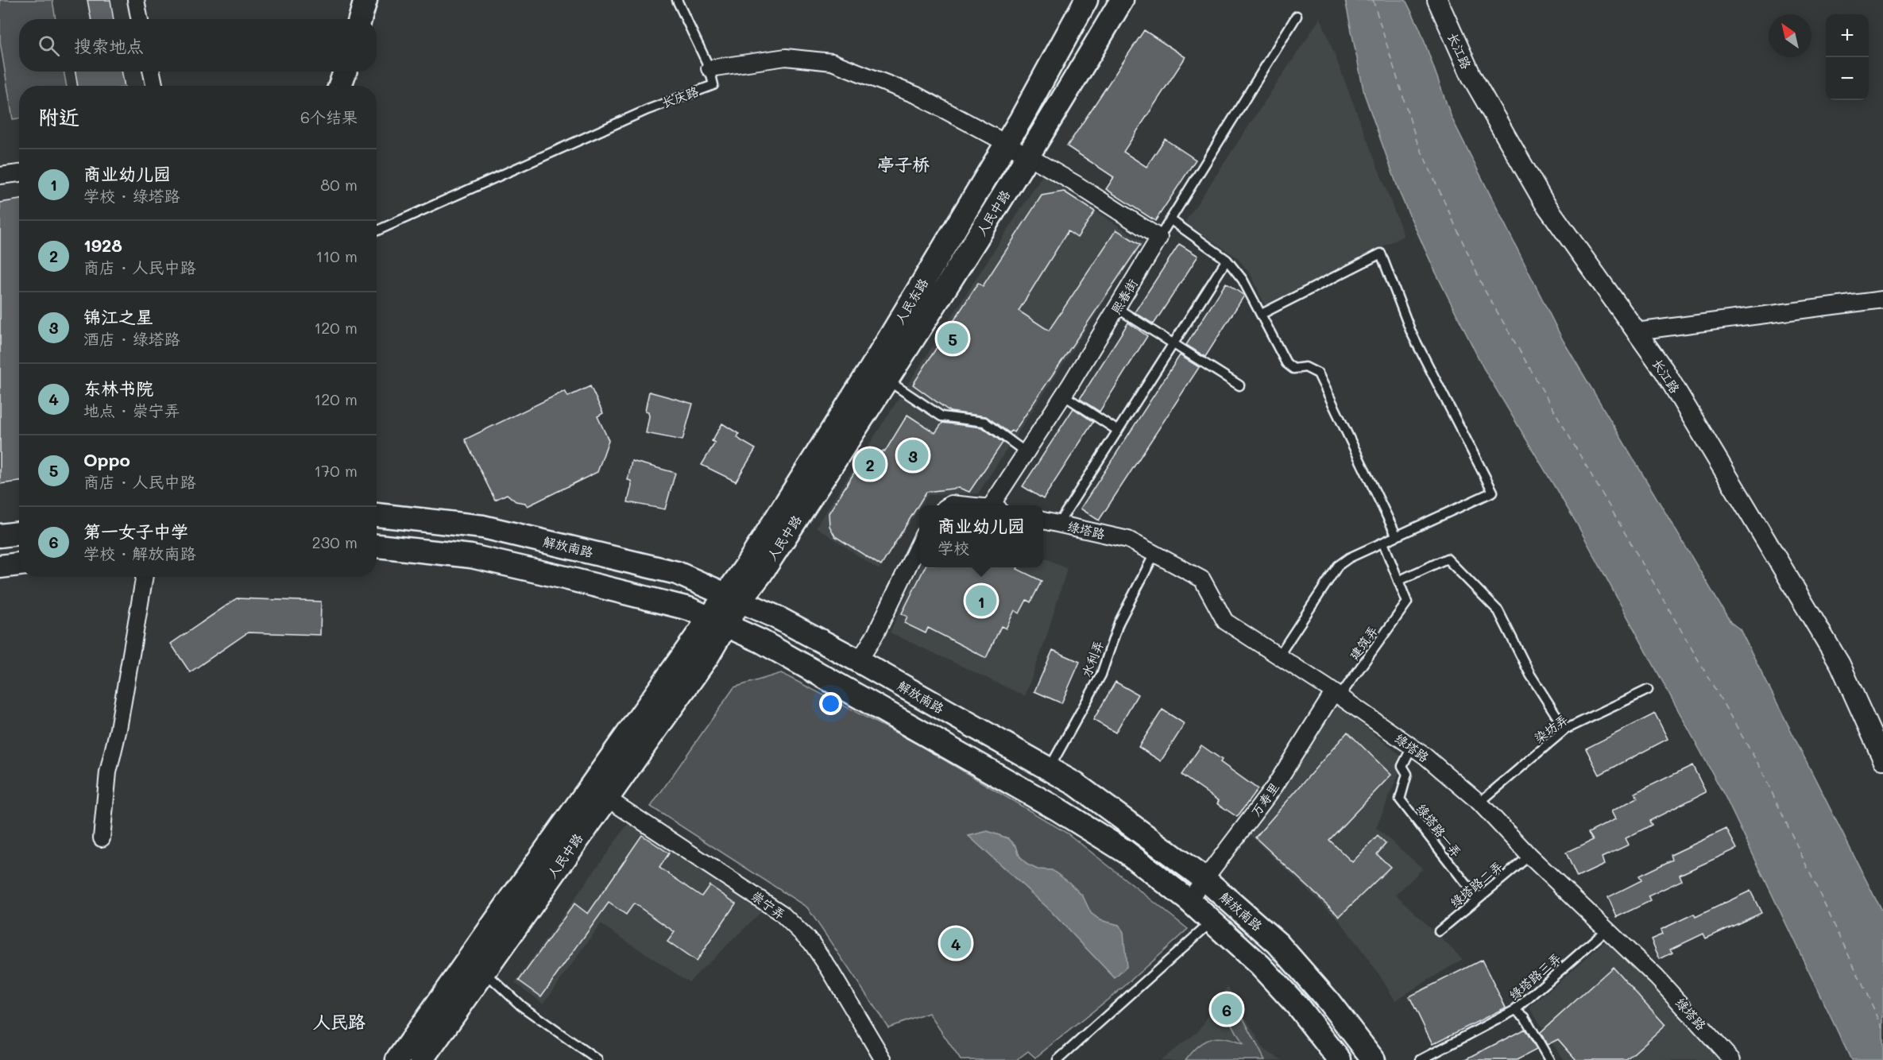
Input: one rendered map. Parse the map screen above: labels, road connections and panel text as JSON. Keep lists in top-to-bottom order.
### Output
{
  "streets": {
    "main road": ["人民中路", "人民东路", "解放南路"],
    "street": [
      "长江路",
      "熙春街",
      "绿塔路",
      "万寿里",
      "崇宁弄"
    ],
    "lane": [
      "长庆路",
      "建筑弄",
      "水利弄",
      "染坊弄",
      "绿塔路一弄",
      "绿塔路二弄",
      "绿塔路三弄"
    ]
  },
  "crossings": [
    ["人民中路", "人民东路"],
    ["人民中路", "解放南路"],
    ["人民中路", "崇宁弄"],
    ["人民东路", "解放南路"],
    ["绿塔路", "建筑弄"],
    ["绿塔路", "水利弄"],
    ["绿塔路", "染坊弄"],
    ["绿塔路", "万寿里"],
    ["绿塔路", "绿塔路一弄"],
    ["绿塔路", "绿塔路二弄"],
    ["绿塔路", "绿塔路三弄"],
    ["解放南路", "水利弄"],
    ["解放南路", "万寿里"],
    ["建筑弄", "万寿里"],
    ["绿塔路一弄", "绿塔路二弄"]
  ],
  "districts": ["亭子桥", "人民路"],
  "north": "top left",
  "page": {
    "map_buttons": ["+", "−"],
    "search": "搜索地点",
    "heading": ["附近", "6个结果"],
    "list": [
      {
        "mark": "1",
        "name": "商业幼儿园",
        "note": "学校 · 绿塔路",
        "value": "80 m"
      },
      {
        "mark": "2",
        "name": "1928",
        "note": "商店 · 人民中路",
        "value": "110 m"
      },
      {
        "mark": "3",
        "name": "锦江之星",
        "note": "酒店 · 绿塔路",
        "value": "120 m"
      },
      {
        "mark": "4",
        "name": "东林书院",
        "note": "地点 · 崇宁弄",
        "value": "120 m"
      },
      {
        "mark": "5",
        "name": "Oppo",
        "note": "商店 · 人民中路",
        "value": "170 m"
      },
      {
        "mark": "6",
        "name": "第一女子中学",
        "note": "学校 · 解放南路",
        "value": "230 m"
      }
    ],
    "pins": [
      "5",
      "3",
      "2",
      "1",
      "4",
      "6"
    ],
    "popup": ["商业幼儿园", "学校"]
  }
}
